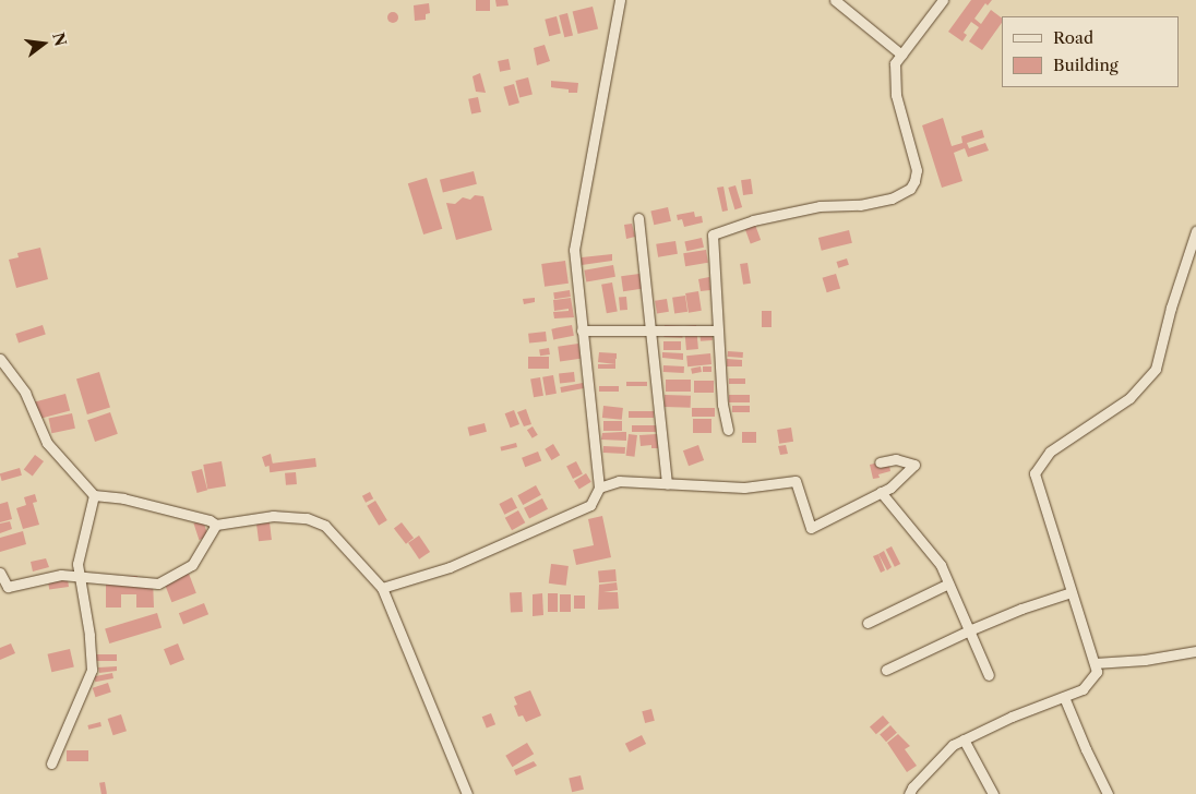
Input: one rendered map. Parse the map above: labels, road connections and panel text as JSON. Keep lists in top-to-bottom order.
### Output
{
  "legend": ["Road", "Building"],
  "north": "right"
}
